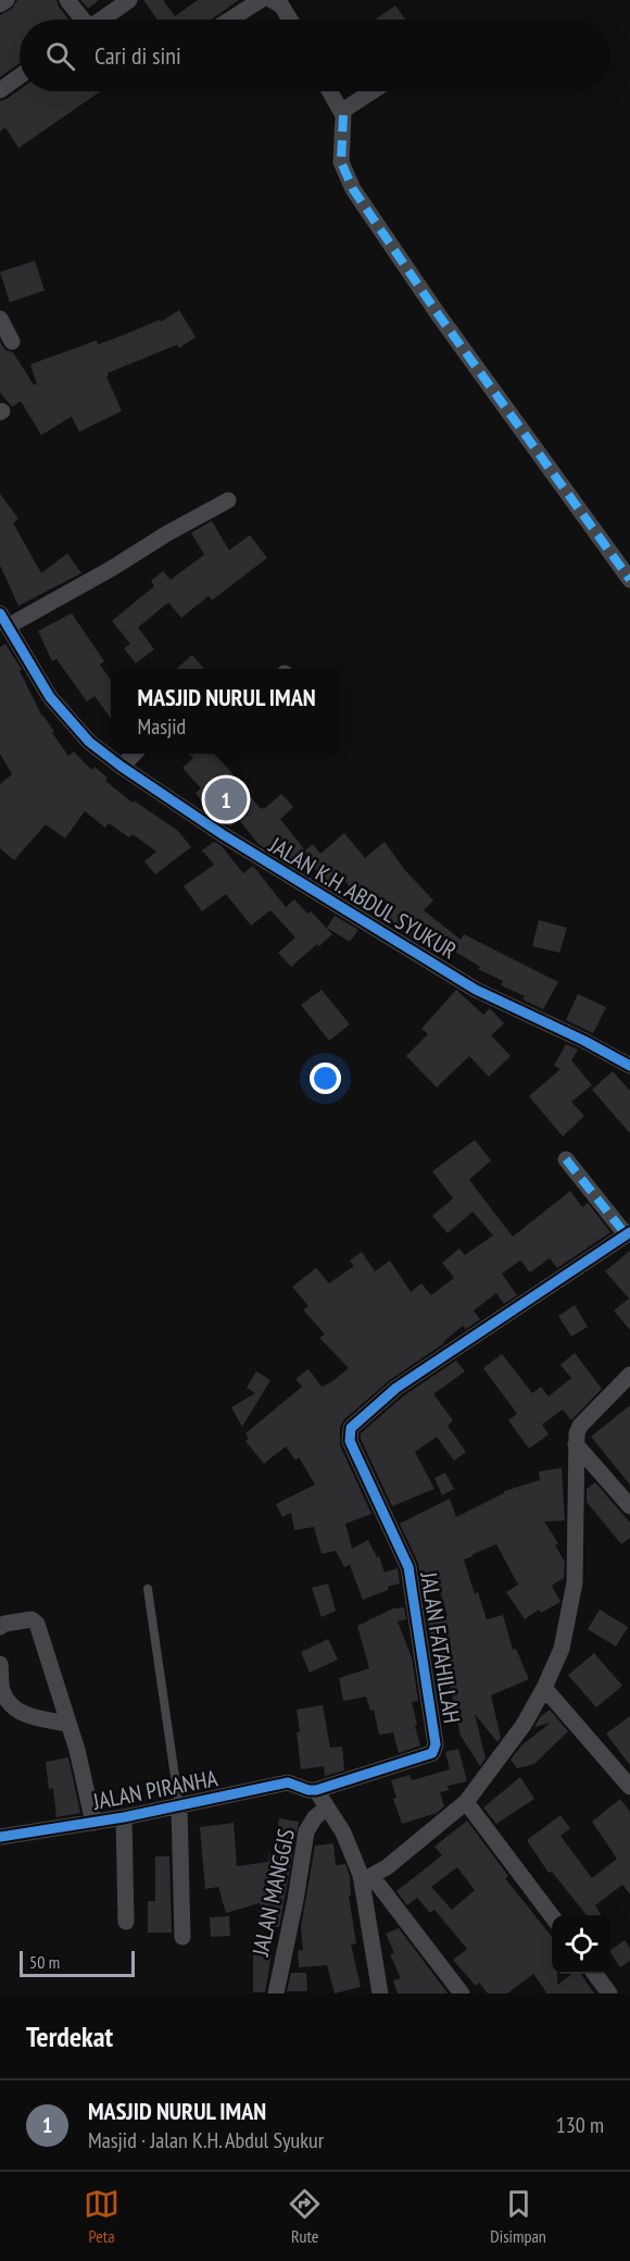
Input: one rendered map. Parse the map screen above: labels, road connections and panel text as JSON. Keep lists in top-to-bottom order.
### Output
{
  "streets": {
    "street": [
      "JALAN K.H. ABDUL SYUKUR",
      "JALAN FATAHILLAH",
      "JALAN PIRANHA",
      "JALAN MANGGIS"
    ]
  },
  "crossings": [
    ["JALAN FATAHILLAH", "JALAN PIRANHA"]
  ],
  "scale_bar": "50 m",
  "page": {
    "search": "Cari di sini",
    "popup": ["MASJID NURUL IMAN", "Masjid"],
    "pins": "1",
    "scale": "50 m",
    "heading": "Terdekat",
    "list": [
      {
        "mark": "1",
        "name": "MASJID NURUL IMAN",
        "note": "Masjid · Jalan K.H. Abdul Syukur",
        "value": "130 m"
      }
    ],
    "nav": ["Peta", "Rute", "Disimpan"]
  }
}
